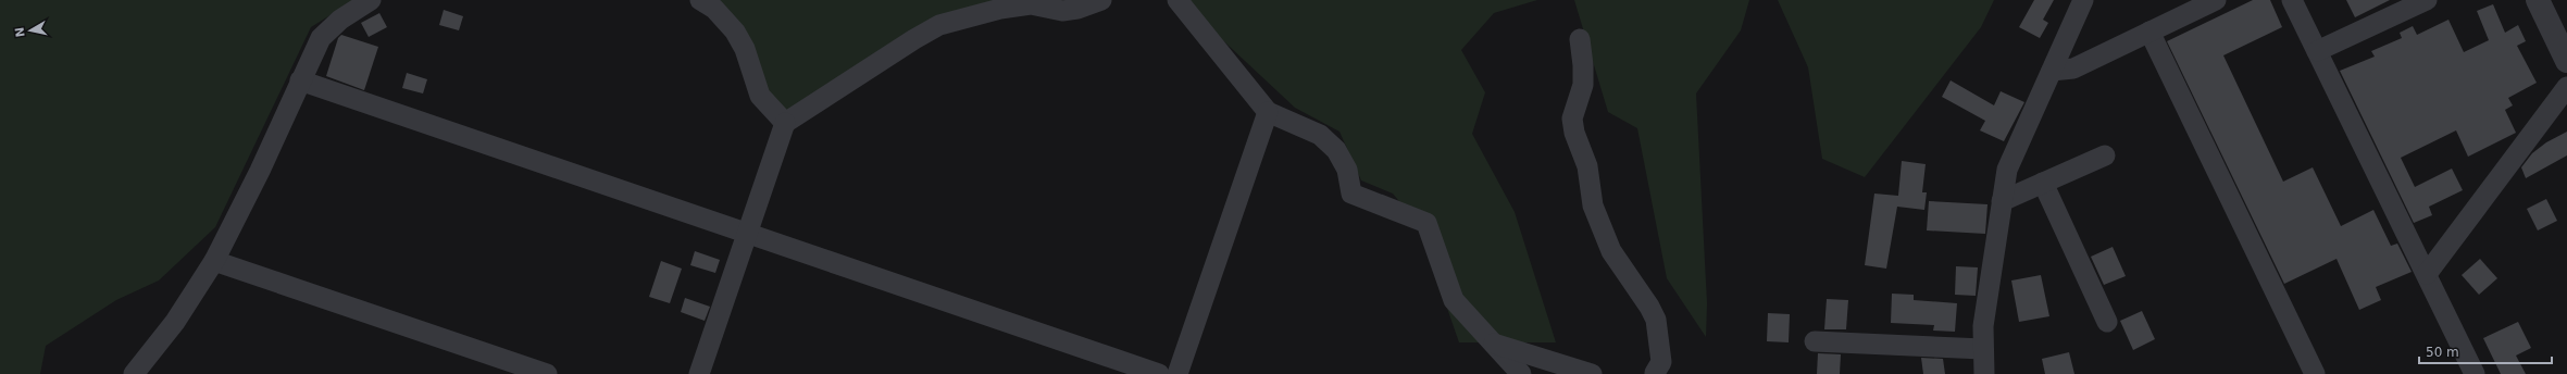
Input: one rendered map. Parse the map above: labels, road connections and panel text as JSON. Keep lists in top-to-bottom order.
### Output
{
  "scale_bar": "50 m",
  "north": "left"
}
